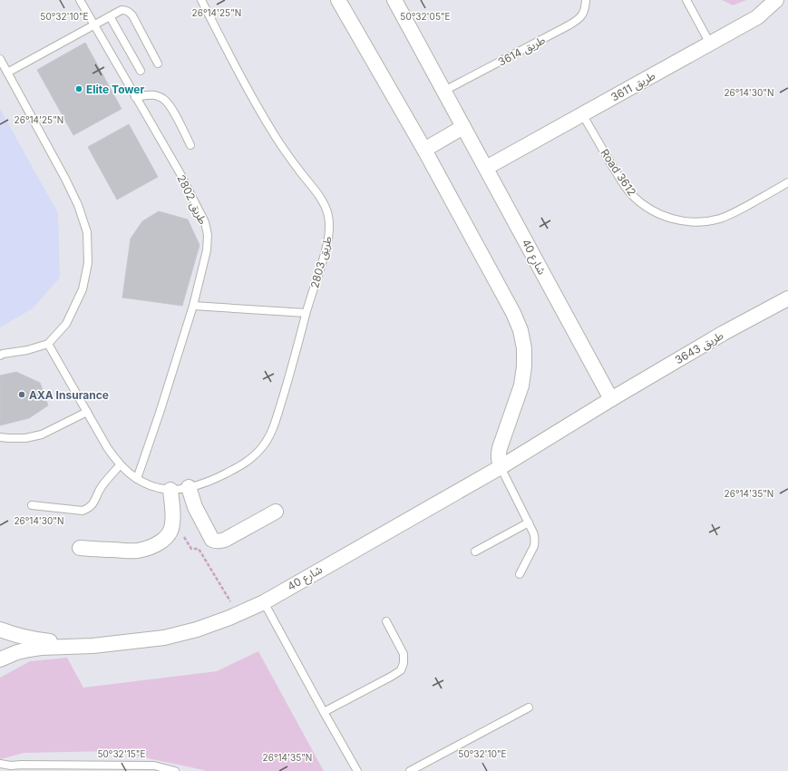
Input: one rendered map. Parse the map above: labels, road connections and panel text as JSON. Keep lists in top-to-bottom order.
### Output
{
  "streets": {
    "street": ["طريق 3611", "شارع 40", "طريق 3643"],
    "lane": [
      "طريق 3614",
      "Road 3612",
      "طريق 2802",
      "طريق 2803"
    ]
  },
  "crossings": [
    ["طريق 3614", "شارع 40"],
    ["طريق 3611", "Road 3612"],
    ["طريق 3611", "شارع 40"],
    ["طريق 2802", "طريق 2803"],
    ["شارع 40", "طريق 3643"]
  ],
  "places": ["Elite Tower", "AXA Insurance"],
  "coordinates": [
    "26°14'25\"N",
    "50°32'10\"E",
    "50°32'05\"E",
    "26°14'30\"N",
    "26°14'35\"N",
    "50°32'15\"E"
  ]
}
